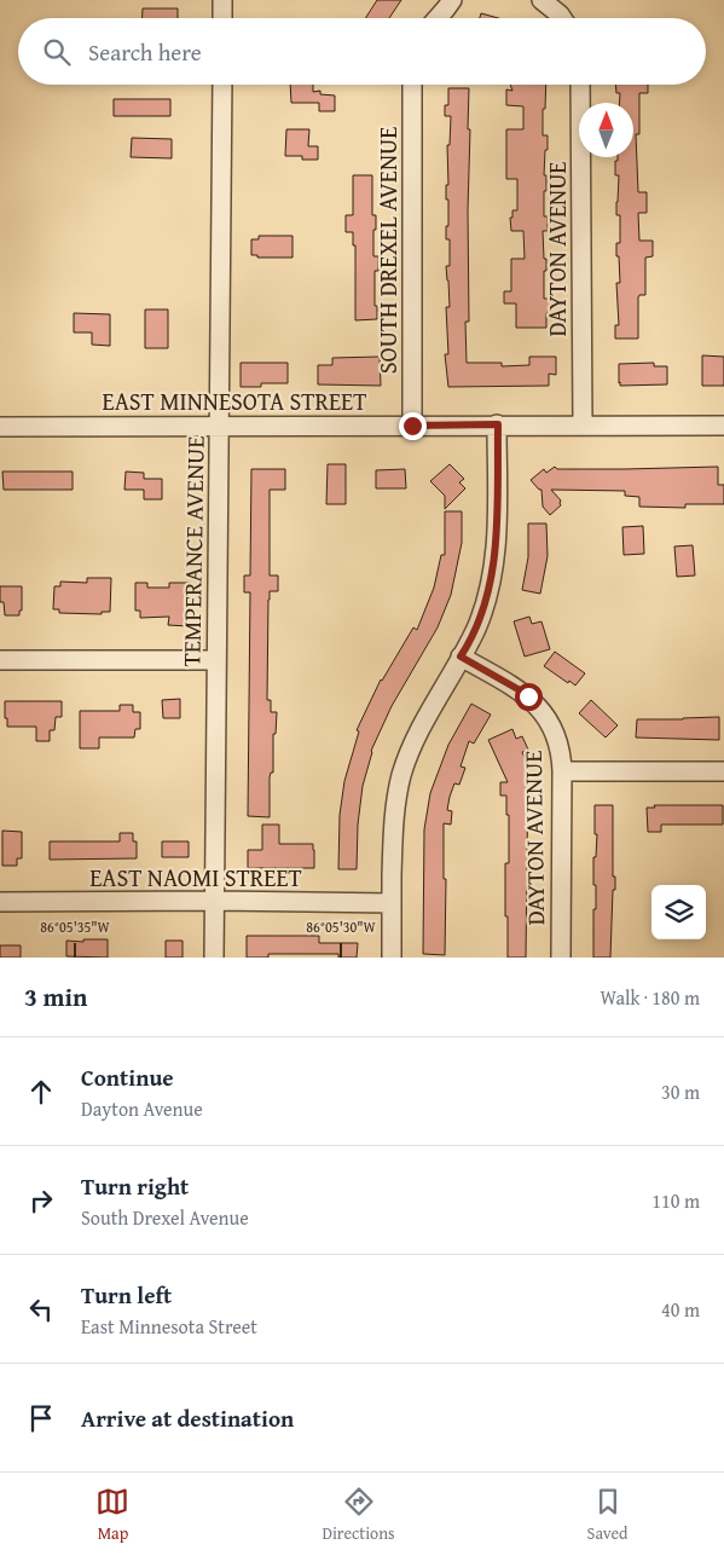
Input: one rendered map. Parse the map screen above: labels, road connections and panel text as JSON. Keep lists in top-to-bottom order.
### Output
{
  "streets": {
    "street": [
      "DAYTON AVENUE",
      "SOUTH DREXEL AVENUE",
      "EAST MINNESOTA STREET",
      "TEMPERANCE AVENUE",
      "EAST NAOMI STREET"
    ]
  },
  "crossings": [
    ["DAYTON AVENUE", "EAST MINNESOTA STREET"],
    ["SOUTH DREXEL AVENUE", "EAST MINNESOTA STREET"],
    ["EAST MINNESOTA STREET", "TEMPERANCE AVENUE"],
    ["TEMPERANCE AVENUE", "EAST NAOMI STREET"]
  ],
  "north": "top",
  "page": {
    "search": "Search here",
    "heading": ["3 min", "Walk · 180 m"],
    "list": [
      ["Continue", "Dayton Avenue", "30 m"],
      ["Turn right", "South Drexel Avenue", "110 m"],
      ["Turn left", "East Minnesota Street", "40 m"],
      "Arrive at destination"
    ],
    "nav": ["Map", "Directions", "Saved"]
  },
  "coordinates": ["86°05'35\"W", "86°05'30\"W"]
}
